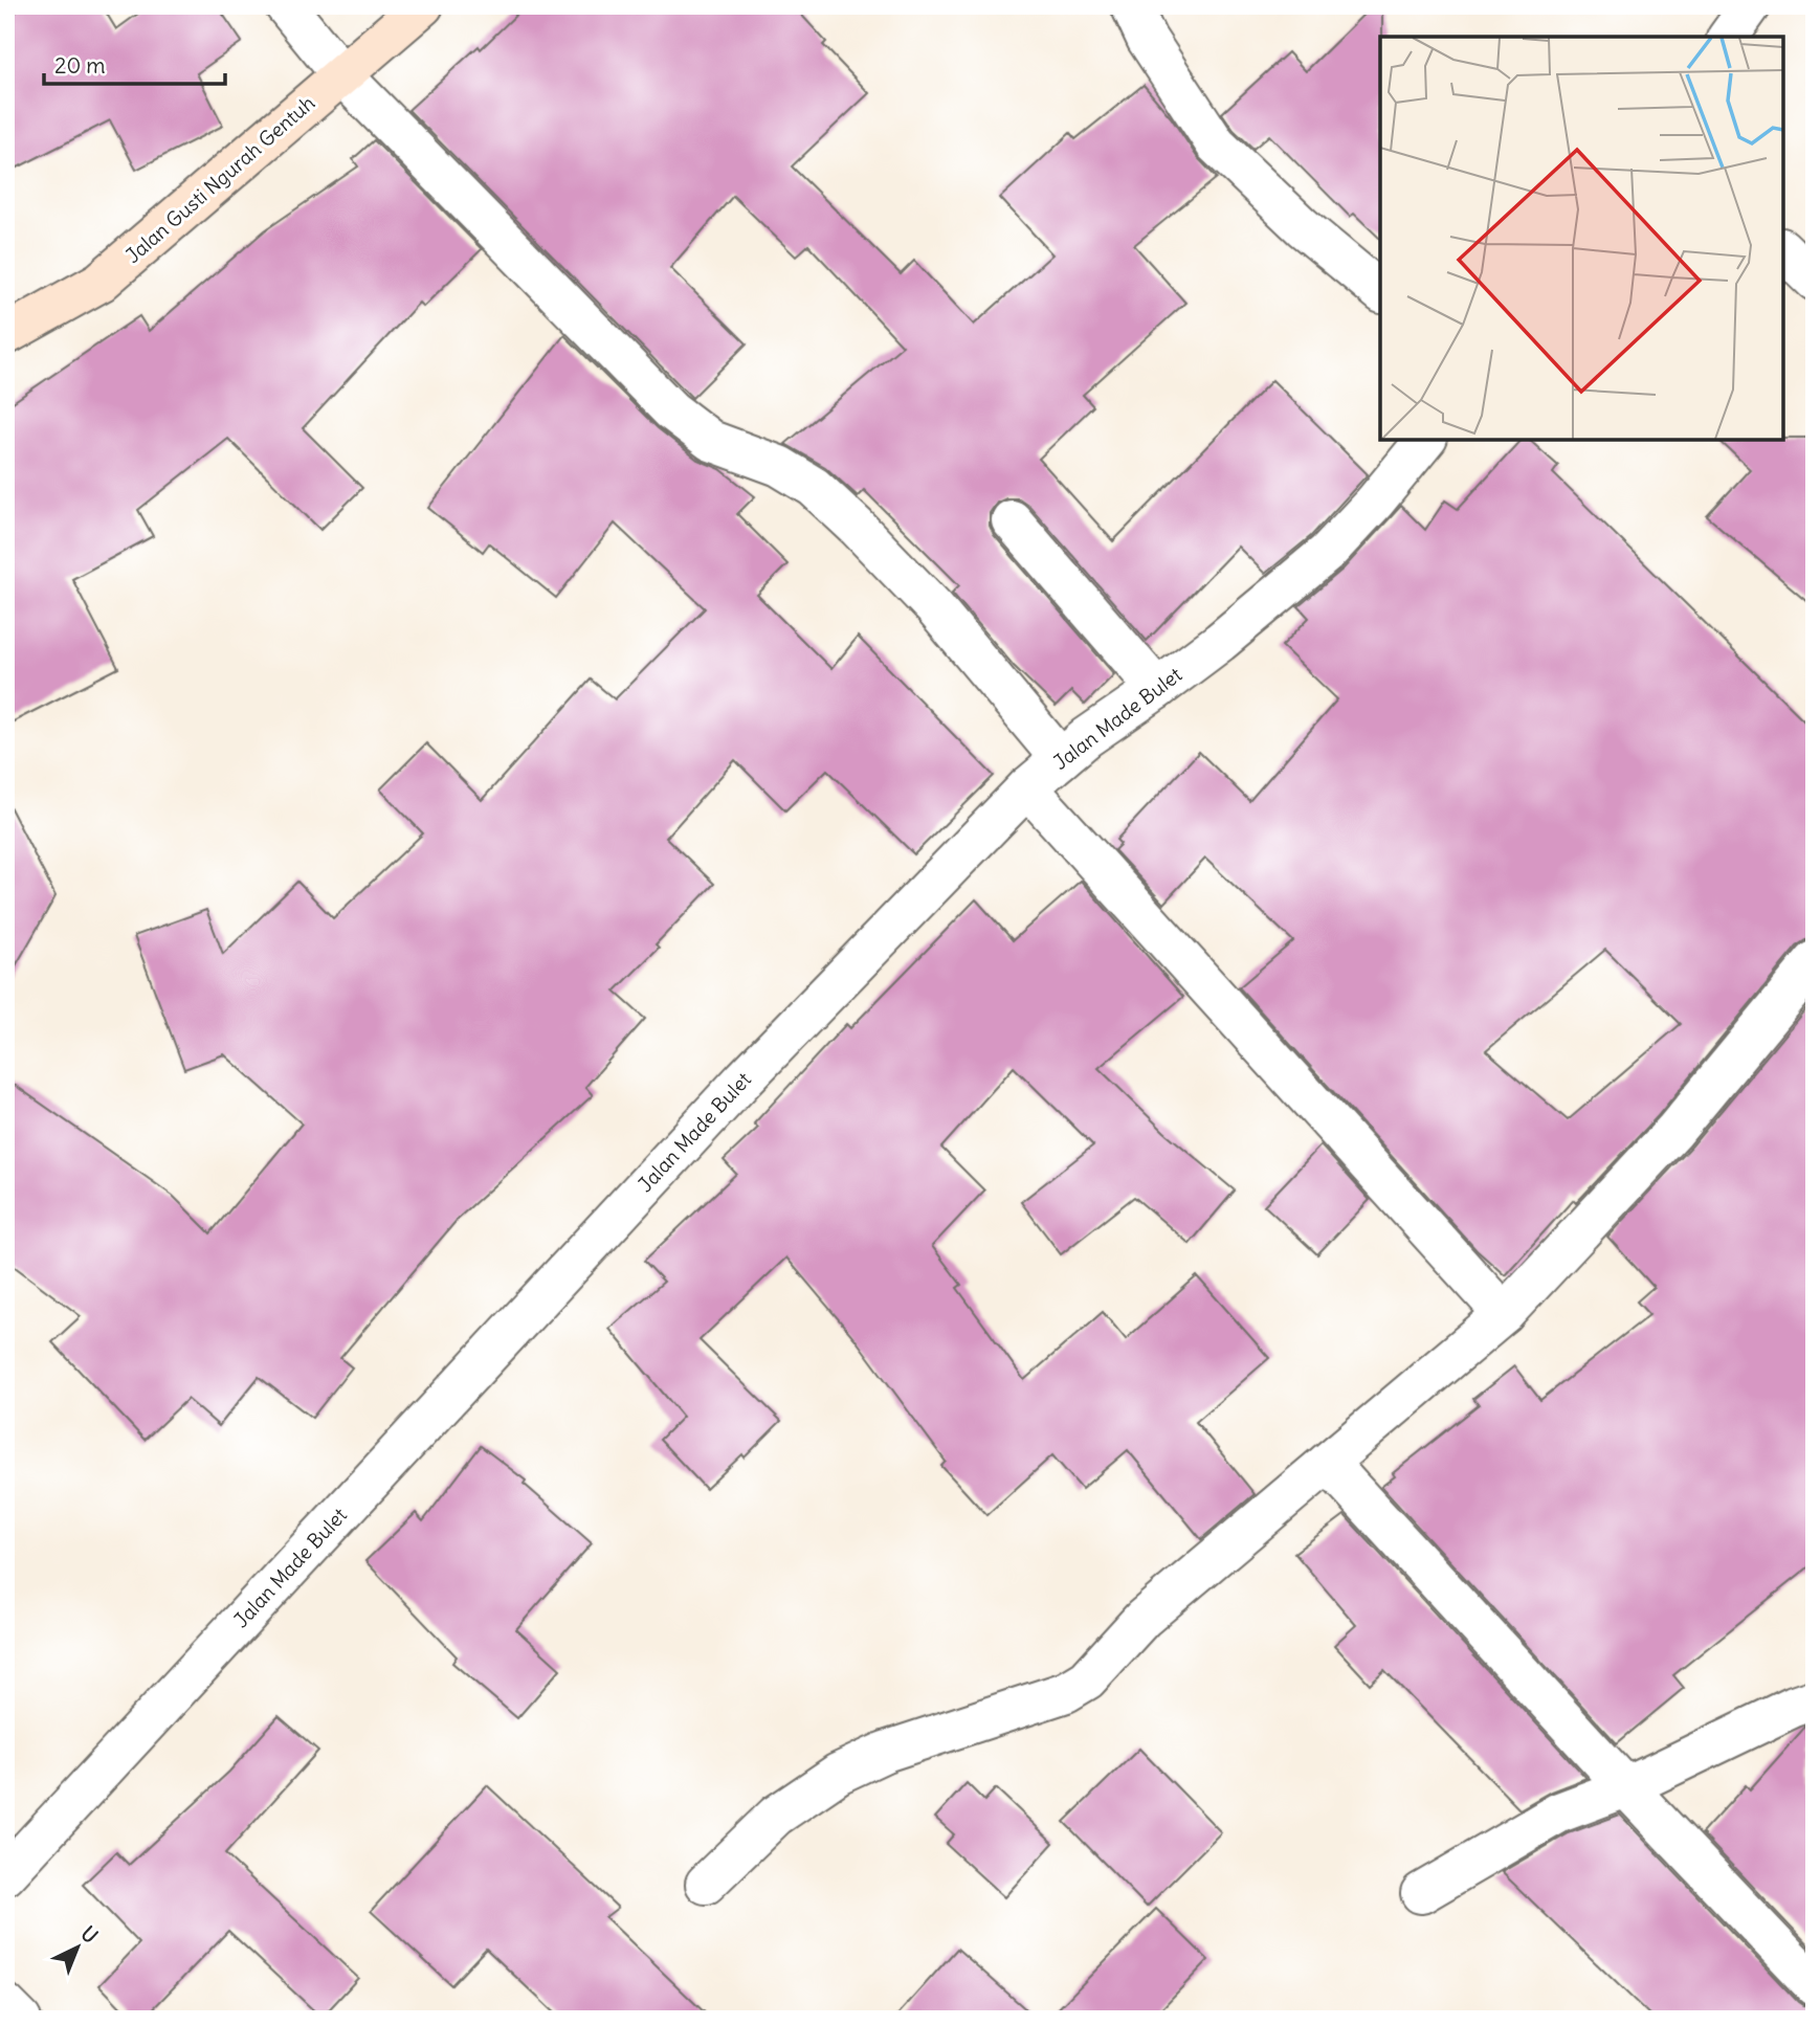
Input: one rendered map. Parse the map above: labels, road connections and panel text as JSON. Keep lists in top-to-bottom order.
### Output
{
  "streets": {
    "main road": ["Jalan Gusti Ngurah Gentuh"],
    "street": ["Jalan Made Bulet"]
  },
  "scale_bar": "20 m",
  "north": "top right"
}
